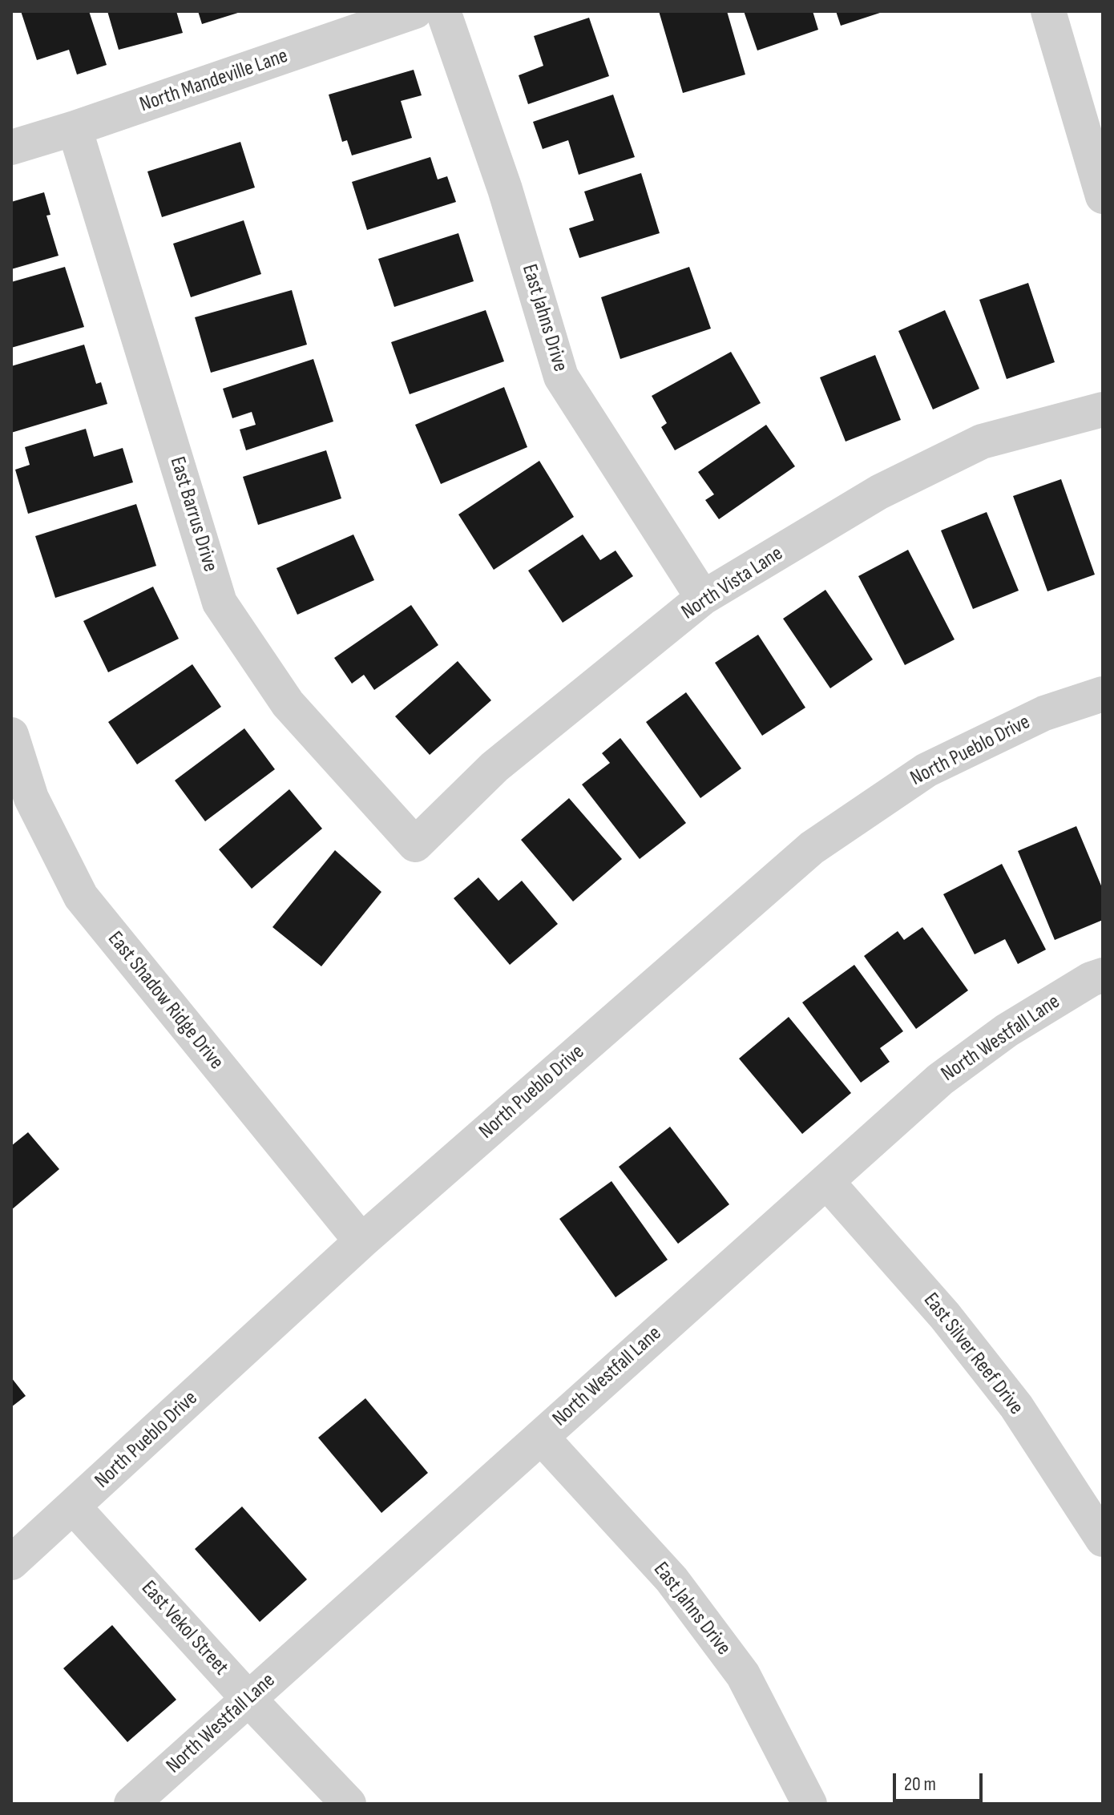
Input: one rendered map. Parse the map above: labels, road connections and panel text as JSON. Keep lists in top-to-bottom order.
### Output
{
  "streets": {
    "street": [
      "North Mandeville Lane",
      "East Jahns Drive",
      "East Barrus Drive",
      "North Vista Lane",
      "North Pueblo Drive",
      "East Shadow Ridge Drive",
      "North Westfall Lane",
      "East Silver Reef Drive",
      "East Vekol Street"
    ]
  },
  "crossings": [
    ["North Mandeville Lane", "East Barrus Drive"],
    ["East Jahns Drive", "North Vista Lane"],
    ["East Jahns Drive", "North Westfall Lane"],
    ["East Barrus Drive", "North Vista Lane"],
    ["North Pueblo Drive", "East Shadow Ridge Drive"],
    ["North Pueblo Drive", "East Vekol Street"],
    ["North Westfall Lane", "East Silver Reef Drive"],
    ["North Westfall Lane", "East Vekol Street"]
  ],
  "scale_bar": "20 m"
}
